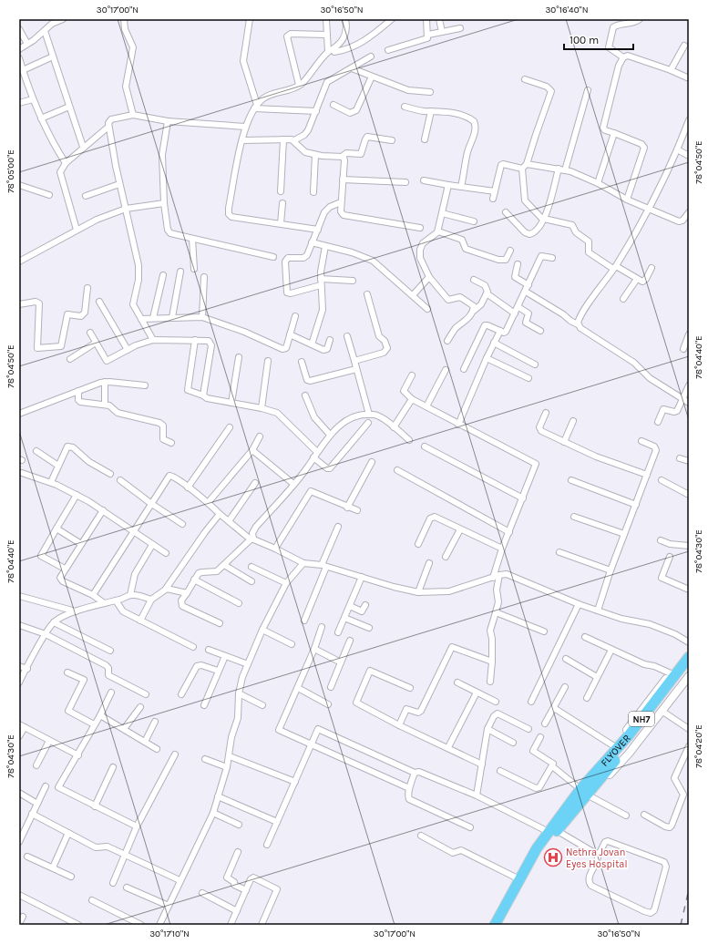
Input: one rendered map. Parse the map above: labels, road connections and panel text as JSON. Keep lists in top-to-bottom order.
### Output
{
  "streets": {
    "highway": ["NH7", "FLYOVER"]
  },
  "crossings": [
    ["NH7", "FLYOVER"]
  ],
  "places": {
    "hospital": ["Nethra Jovan Eyes Hospital"]
  },
  "scale_bar": "100 m",
  "coordinates": [
    "30°17'00\"N",
    "30°16'50\"N",
    "30°16'40\"N",
    "78°04'50\"E",
    "78°05'00\"E",
    "78°04'40\"E",
    "78°04'30\"E",
    "78°04'20\"E",
    "30°17'10\"N"
  ]
}
